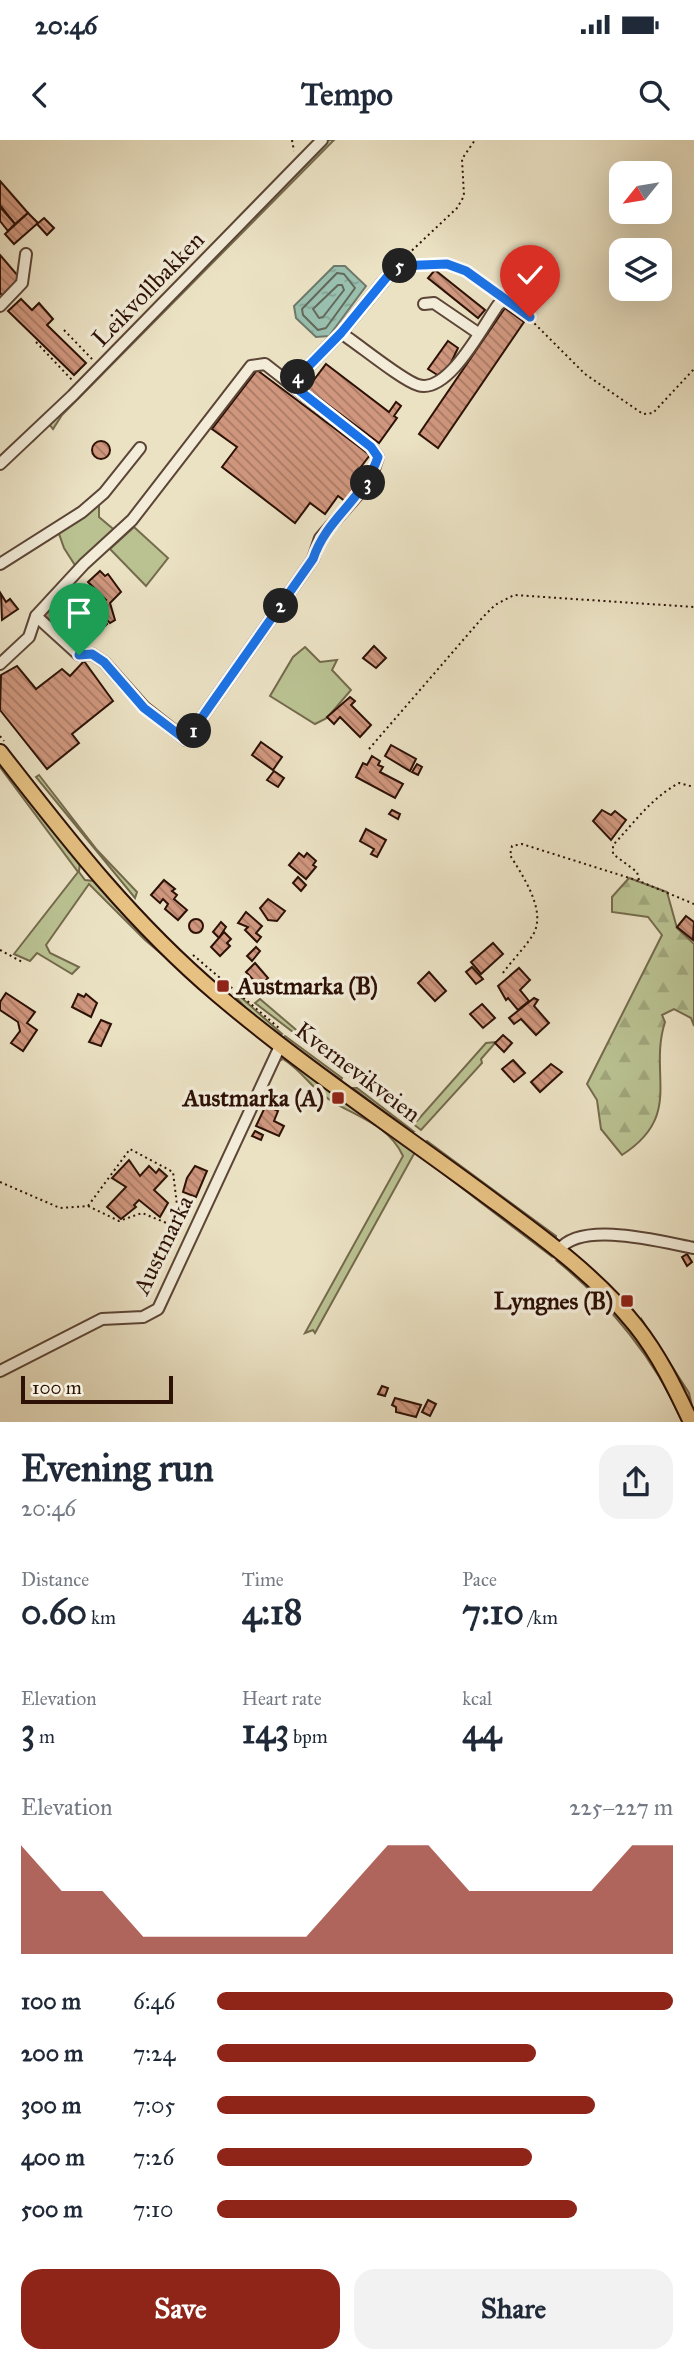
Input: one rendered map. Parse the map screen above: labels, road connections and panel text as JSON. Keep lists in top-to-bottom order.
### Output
{
  "streets": {
    "main road": ["Kvernevikveien"],
    "street": ["Leikvollbakken", "Austmarka"]
  },
  "crossings": [
    ["Kvernevikveien", "Austmarka"]
  ],
  "places": {
    "transit": ["Austmarka (B)", "Austmarka (A)", "Lyngnes (B)"]
  },
  "scale_bar": "100 m",
  "north": "bottom left",
  "page": {
    "status": "20:46",
    "header": "Tempo",
    "pins": [
      "5",
      "4",
      "3",
      "2",
      "1"
    ],
    "scale": "100 m",
    "heading": ["Evening run", "20:46"],
    "stats": [
      ["Distance", "0.60 km"],
      ["Time", "4:18"],
      ["Pace", "7:10 /km"],
      ["Elevation", "3 m"],
      ["Heart rate", "143 bpm"],
      ["kcal", "44"]
    ],
    "chart": ["Elevation", "225–227 m"],
    "list": [
      {
        "name": "100 m",
        "note": "6:46"
      },
      {
        "name": "200 m",
        "note": "7:24"
      },
      {
        "name": "300 m",
        "note": "7:05"
      },
      {
        "name": "400 m",
        "note": "7:26"
      },
      {
        "name": "500 m",
        "note": "7:10"
      }
    ],
    "buttons": ["Save", "Share"]
  }
}
